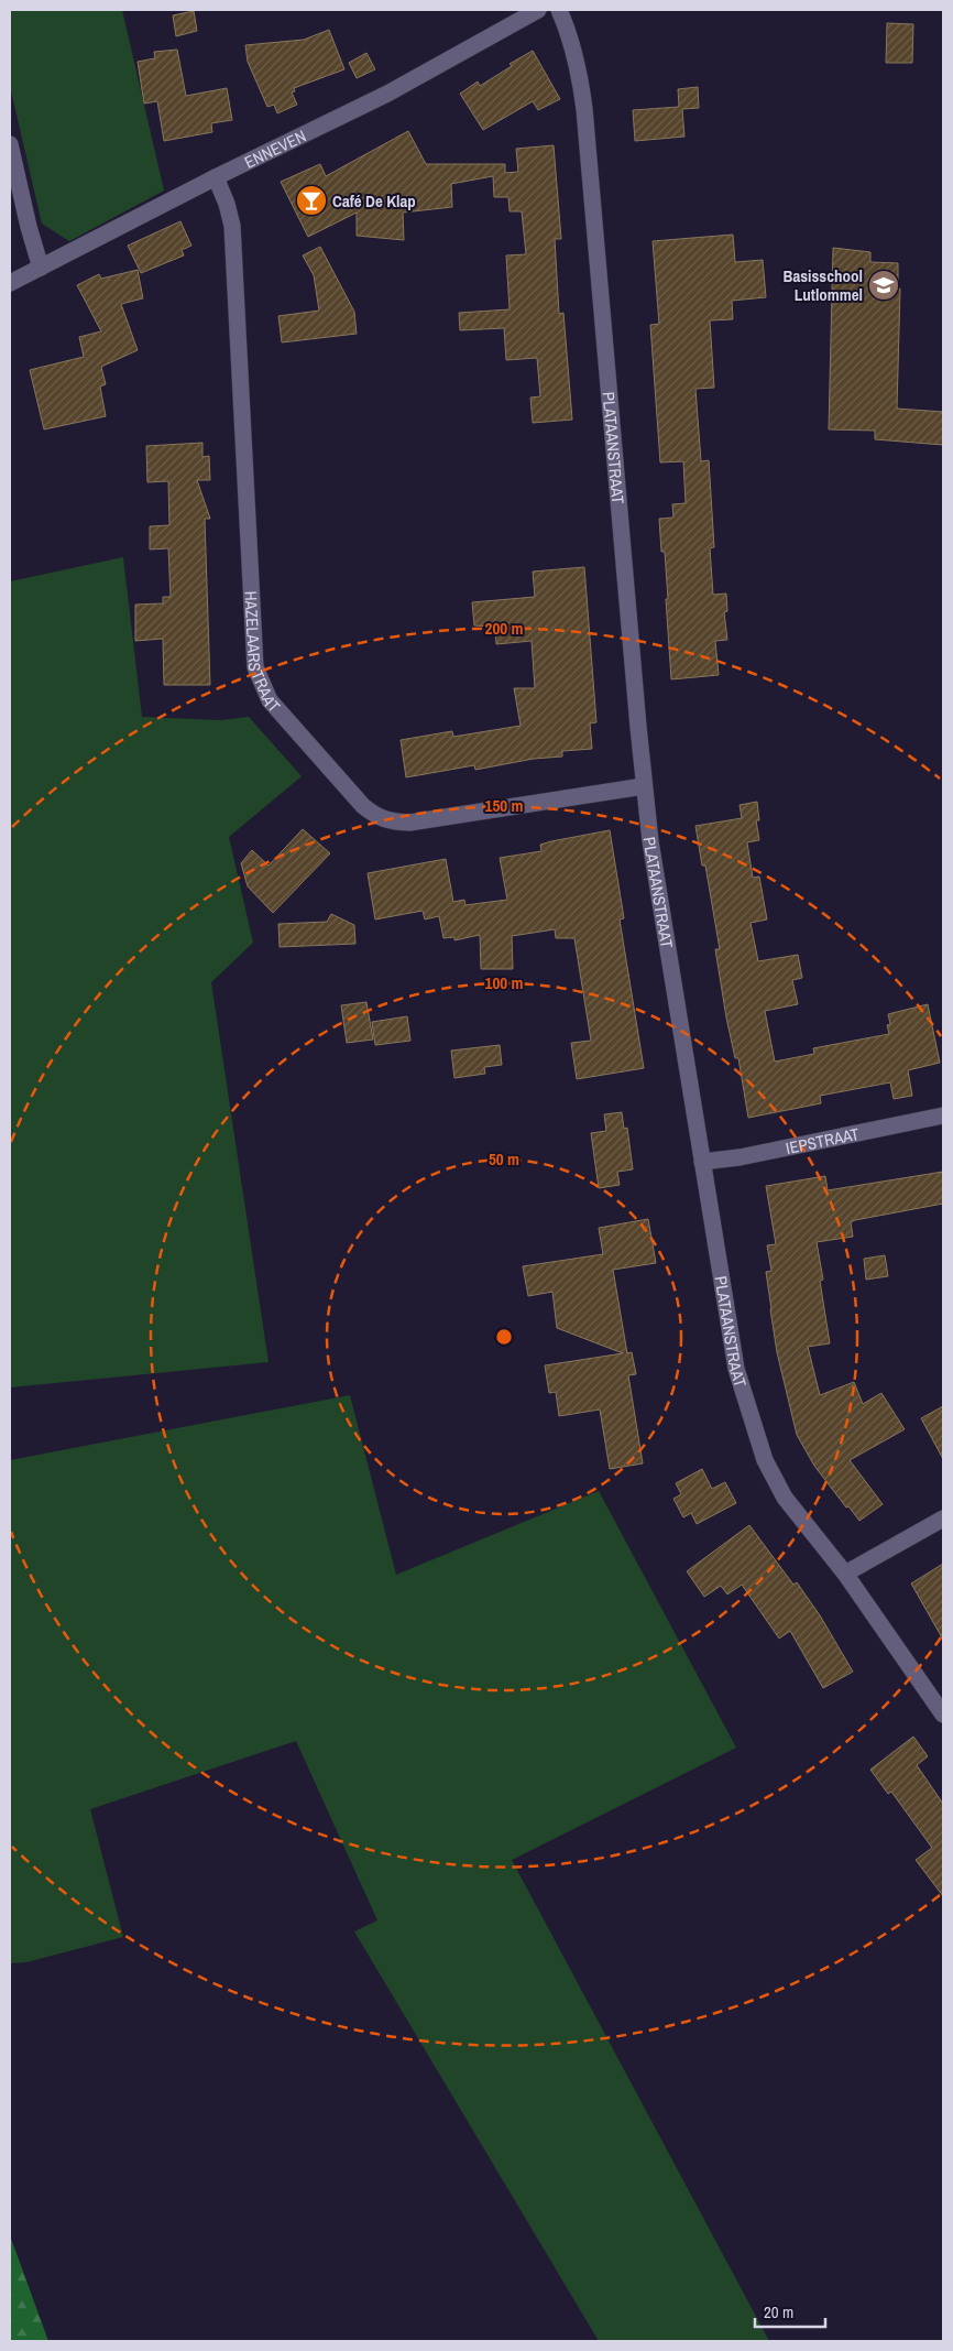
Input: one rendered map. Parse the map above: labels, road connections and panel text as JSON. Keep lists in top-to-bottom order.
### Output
{
  "streets": {
    "street": [
      "ENNEVEN",
      "PLATAANSTRAAT",
      "HAZELAARSTRAAT",
      "IEPSTRAAT"
    ]
  },
  "crossings": [
    ["ENNEVEN", "HAZELAARSTRAAT"],
    ["PLATAANSTRAAT", "HAZELAARSTRAAT"],
    ["PLATAANSTRAAT", "IEPSTRAAT"]
  ],
  "places": {
    "bar": ["Café De Klap"],
    "school or university": ["Basisschool Lutlommel"]
  },
  "scale_bar": "20 m",
  "rings": [
    "200 m",
    "150 m",
    "100 m",
    "50 m"
  ]
}
